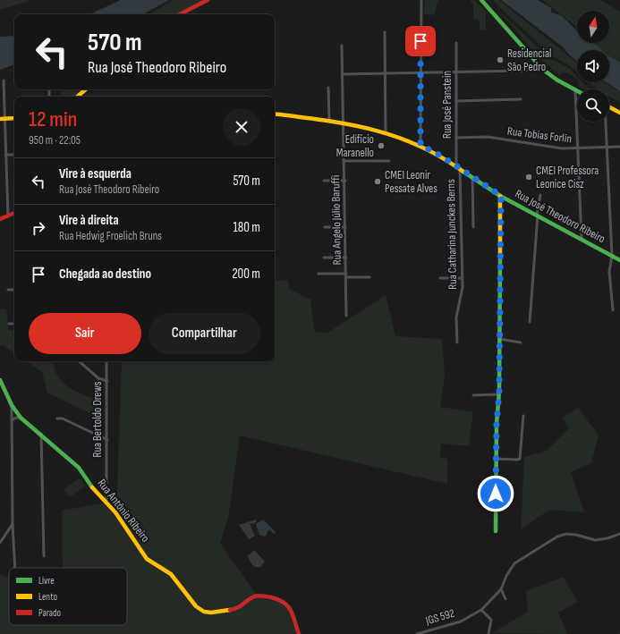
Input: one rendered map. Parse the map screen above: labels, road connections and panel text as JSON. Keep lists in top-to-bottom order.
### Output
{
  "streets": {
    "street": [
      "Rua José Panstein",
      "Rua Tobias Forlin",
      "Rua José Theodoro Ribeiro",
      "Rua Angelo Júlio Baruffi",
      "Rua Catharina Junckes Berns",
      "Rua Bertoldo Drews",
      "Rua Antônio Ribeiro",
      "JGS 592"
    ]
  },
  "crossings": [
    ["Rua José Panstein", "Rua Tobias Forlin"],
    ["Rua José Panstein", "Rua José Theodoro Ribeiro"],
    ["Rua José Panstein", "Rua Catharina Junckes Berns"],
    ["Rua José Theodoro Ribeiro", "Rua Angelo Júlio Baruffi"],
    ["Rua José Theodoro Ribeiro", "Rua Catharina Junckes Berns"],
    ["Rua Bertoldo Drews", "Rua Antônio Ribeiro"]
  ],
  "places": [
    "Residencial São Pedro",
    "Edifício Maranello",
    "CMEI Professora Leonice Cisz",
    "CMEI Leonir Pessate Alves"
  ],
  "legend": ["Livre", "Lento", "Parado"],
  "north": "top",
  "page": {
    "turn": ["570 m", "Rua José Theodoro Ribeiro"],
    "heading": ["12 min", "950 m · 22:05"],
    "list": [
      {
        "name": "Vire à esquerda",
        "note": "Rua José Theodoro Ribeiro",
        "value": "570 m"
      },
      {
        "name": "Vire à direita",
        "note": "Rua Hedwig Froelich Bruns",
        "value": "180 m"
      },
      {
        "name": "Chegada ao destino",
        "value": "200 m"
      }
    ],
    "buttons": ["Sair", "Compartilhar"]
  }
}
